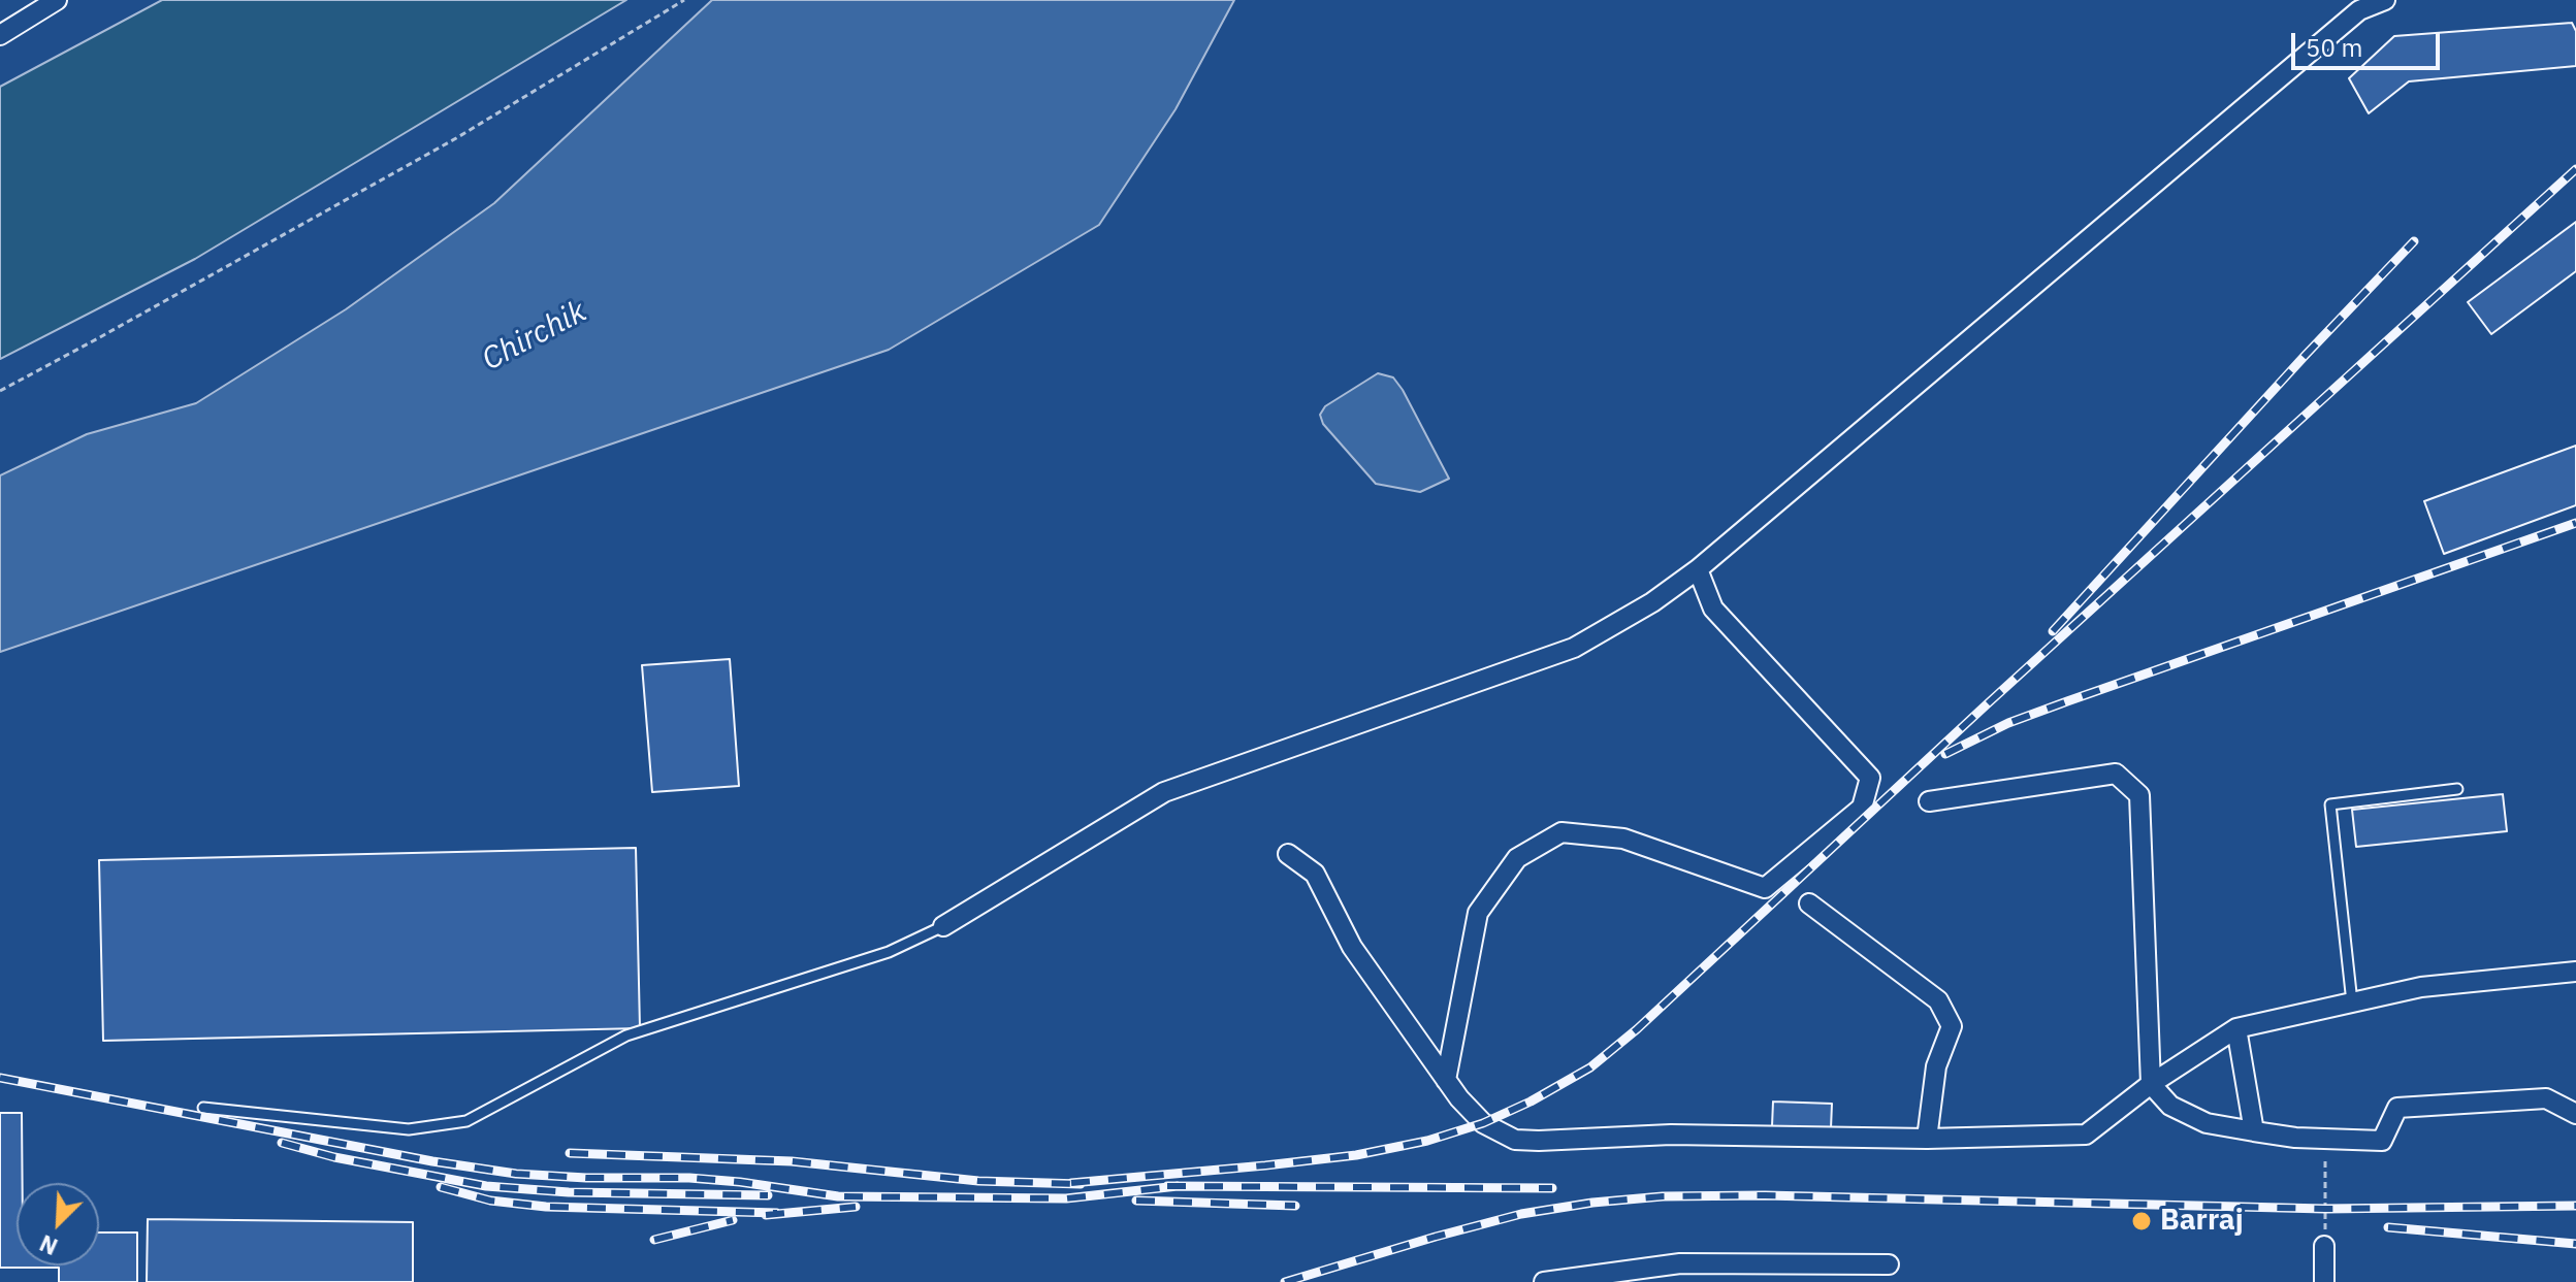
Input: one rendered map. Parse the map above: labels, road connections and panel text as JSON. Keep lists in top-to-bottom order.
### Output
{
  "water": ["Chirchik"],
  "places": ["Barraj"],
  "scale_bar": "50 m",
  "north": "bottom left"
}
